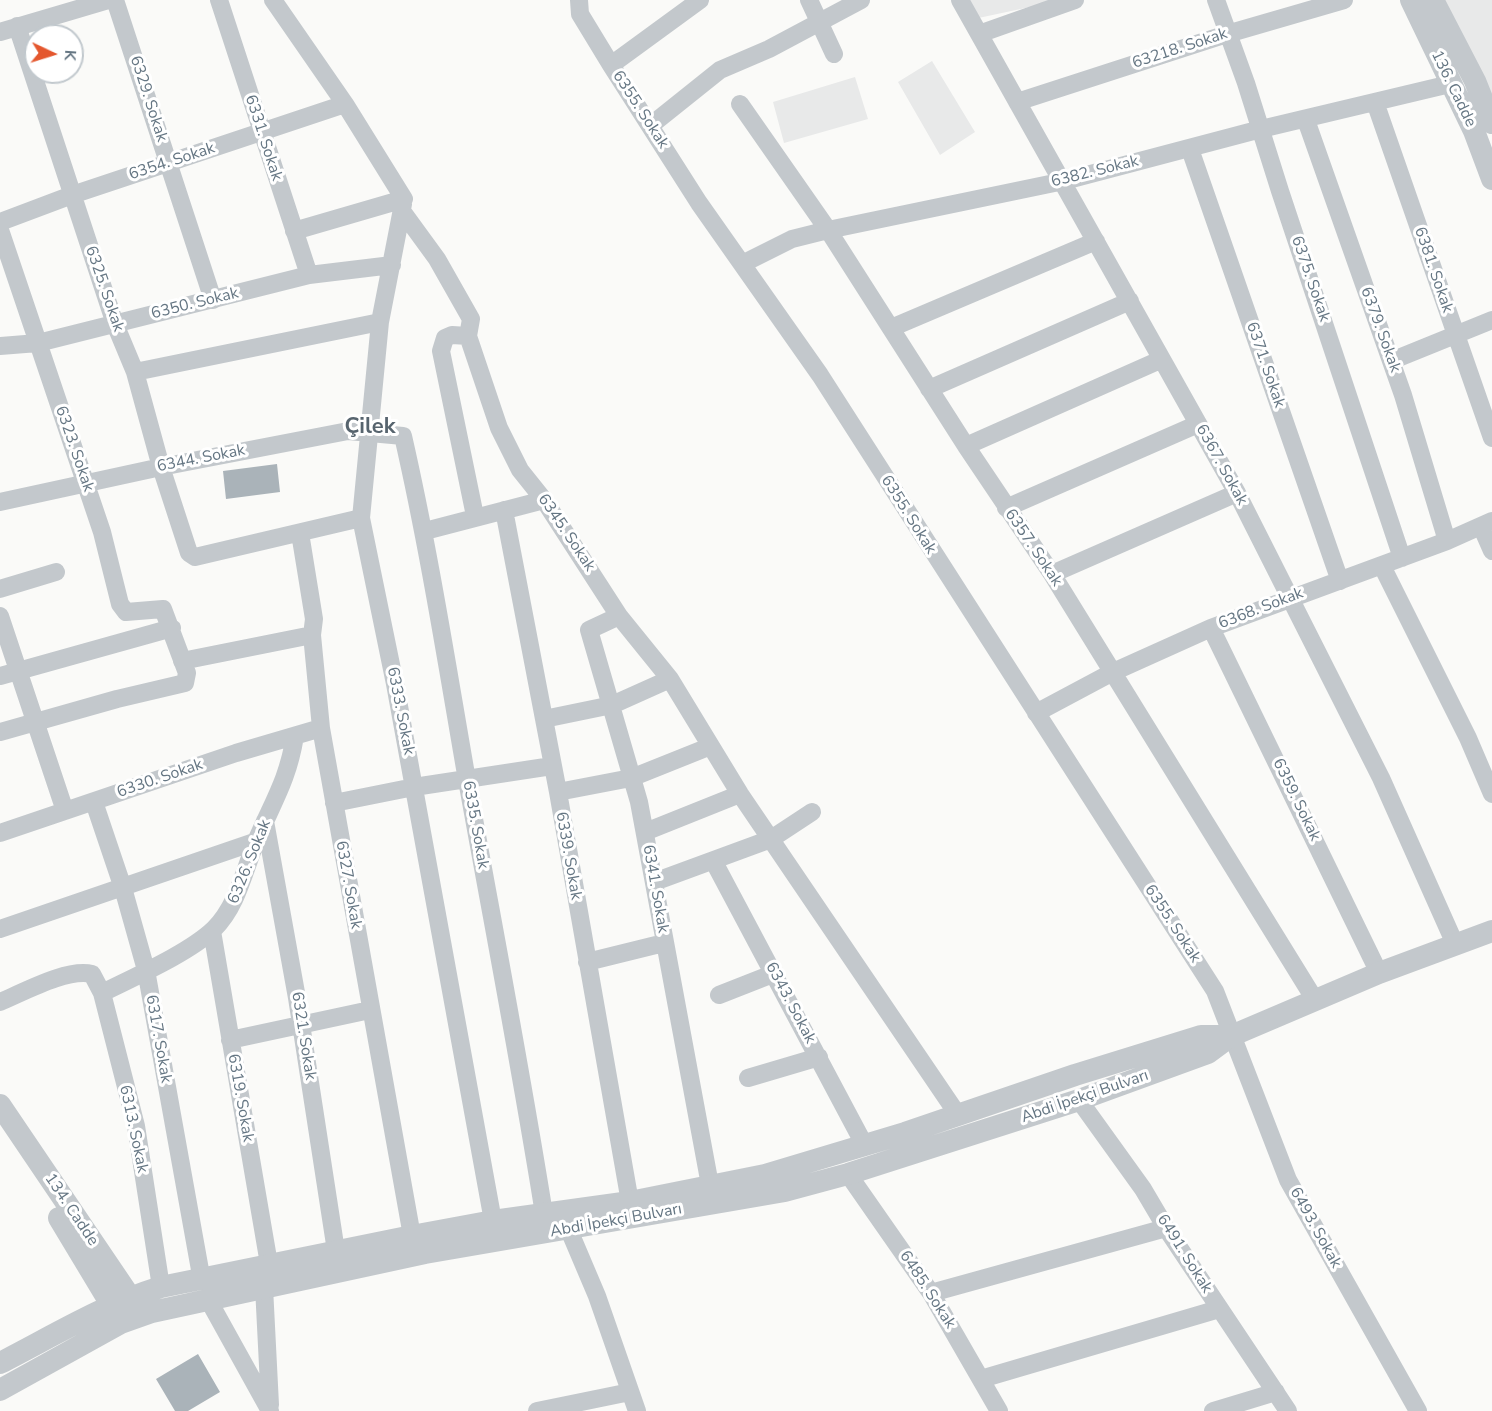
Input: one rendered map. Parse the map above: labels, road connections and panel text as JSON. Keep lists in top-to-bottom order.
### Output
{
  "streets": {
    "street": [
      "63218. Sokak",
      "136. Cadde",
      "6329. Sokak",
      "6355. Sokak",
      "6331. Sokak",
      "6354. Sokak",
      "6382. Sokak",
      "6381. Sokak",
      "6375. Sokak",
      "6325. Sokak",
      "6350. Sokak",
      "6379. Sokak",
      "6371. Sokak",
      "6323. Sokak",
      "6344. Sokak",
      "6367. Sokak",
      "6345. Sokak",
      "6357. Sokak",
      "6368. Sokak",
      "6333. Sokak",
      "6330. Sokak",
      "6359. Sokak",
      "6335. Sokak",
      "6339. Sokak",
      "6326. Sokak",
      "6327. Sokak",
      "6341. Sokak",
      "6343. Sokak",
      "6321. Sokak",
      "6317. Sokak",
      "Abdi İpekçi Bulvarı",
      "6319. Sokak",
      "6313. Sokak",
      "134. Cadde",
      "6493. Sokak",
      "6491. Sokak",
      "6485. Sokak"
    ]
  },
  "crossings": [
    ["63218. Sokak", "6375. Sokak"],
    ["63218. Sokak", "6367. Sokak"],
    ["136. Cadde", "6382. Sokak"],
    ["6329. Sokak", "6354. Sokak"],
    ["6329. Sokak", "6350. Sokak"],
    ["6355. Sokak", "6382. Sokak"],
    ["6355. Sokak", "6368. Sokak"],
    ["6355. Sokak", "Abdi İpekçi Bulvarı"],
    ["6355. Sokak", "6493. Sokak"],
    ["6331. Sokak", "6354. Sokak"],
    ["6331. Sokak", "6350. Sokak"],
    ["6354. Sokak", "6325. Sokak"],
    ["6354. Sokak", "6345. Sokak"],
    ["6382. Sokak", "6381. Sokak"],
    ["6382. Sokak", "6375. Sokak"],
    ["6382. Sokak", "6379. Sokak"],
    ["6382. Sokak", "6371. Sokak"],
    ["6382. Sokak", "6367. Sokak"],
    ["6382. Sokak", "6357. Sokak"],
    ["6375. Sokak", "6368. Sokak"],
    ["6325. Sokak", "6350. Sokak"],
    ["6325. Sokak", "6344. Sokak"],
    ["6325. Sokak", "6327. Sokak"],
    ["6350. Sokak", "6323. Sokak"],
    ["6350. Sokak", "6333. Sokak"],
    ["6379. Sokak", "6368. Sokak"],
    ["6371. Sokak", "6368. Sokak"],
    ["6323. Sokak", "6344. Sokak"],
    ["6344. Sokak", "6333. Sokak"],
    ["6344. Sokak", "6335. Sokak"],
    ["6367. Sokak", "6368. Sokak"],
    ["6367. Sokak", "Abdi İpekçi Bulvarı"],
    ["6345. Sokak", "6333. Sokak"],
    ["6345. Sokak", "6341. Sokak"],
    ["6345. Sokak", "Abdi İpekçi Bulvarı"],
    ["6357. Sokak", "6368. Sokak"],
    ["6357. Sokak", "Abdi İpekçi Bulvarı"],
    ["6368. Sokak", "6359. Sokak"],
    ["6333. Sokak", "Abdi İpekçi Bulvarı"],
    ["6330. Sokak", "6326. Sokak"],
    ["6330. Sokak", "6327. Sokak"],
    ["6330. Sokak", "6317. Sokak"],
    ["6359. Sokak", "Abdi İpekçi Bulvarı"],
    ["6335. Sokak", "Abdi İpekçi Bulvarı"],
    ["6339. Sokak", "Abdi İpekçi Bulvarı"],
    ["6326. Sokak", "6321. Sokak"],
    ["6326. Sokak", "6317. Sokak"],
    ["6326. Sokak", "6319. Sokak"],
    ["6326. Sokak", "6313. Sokak"],
    ["6327. Sokak", "Abdi İpekçi Bulvarı"],
    ["6341. Sokak", "Abdi İpekçi Bulvarı"],
    ["6343. Sokak", "Abdi İpekçi Bulvarı"],
    ["6321. Sokak", "Abdi İpekçi Bulvarı"],
    ["6317. Sokak", "Abdi İpekçi Bulvarı"],
    ["Abdi İpekçi Bulvarı", "6319. Sokak"],
    ["Abdi İpekçi Bulvarı", "6313. Sokak"],
    ["Abdi İpekçi Bulvarı", "134. Cadde"],
    ["Abdi İpekçi Bulvarı", "6493. Sokak"],
    ["Abdi İpekçi Bulvarı", "6491. Sokak"],
    ["Abdi İpekçi Bulvarı", "6485. Sokak"]
  ],
  "districts": ["Çilek"],
  "north": "right"
}
